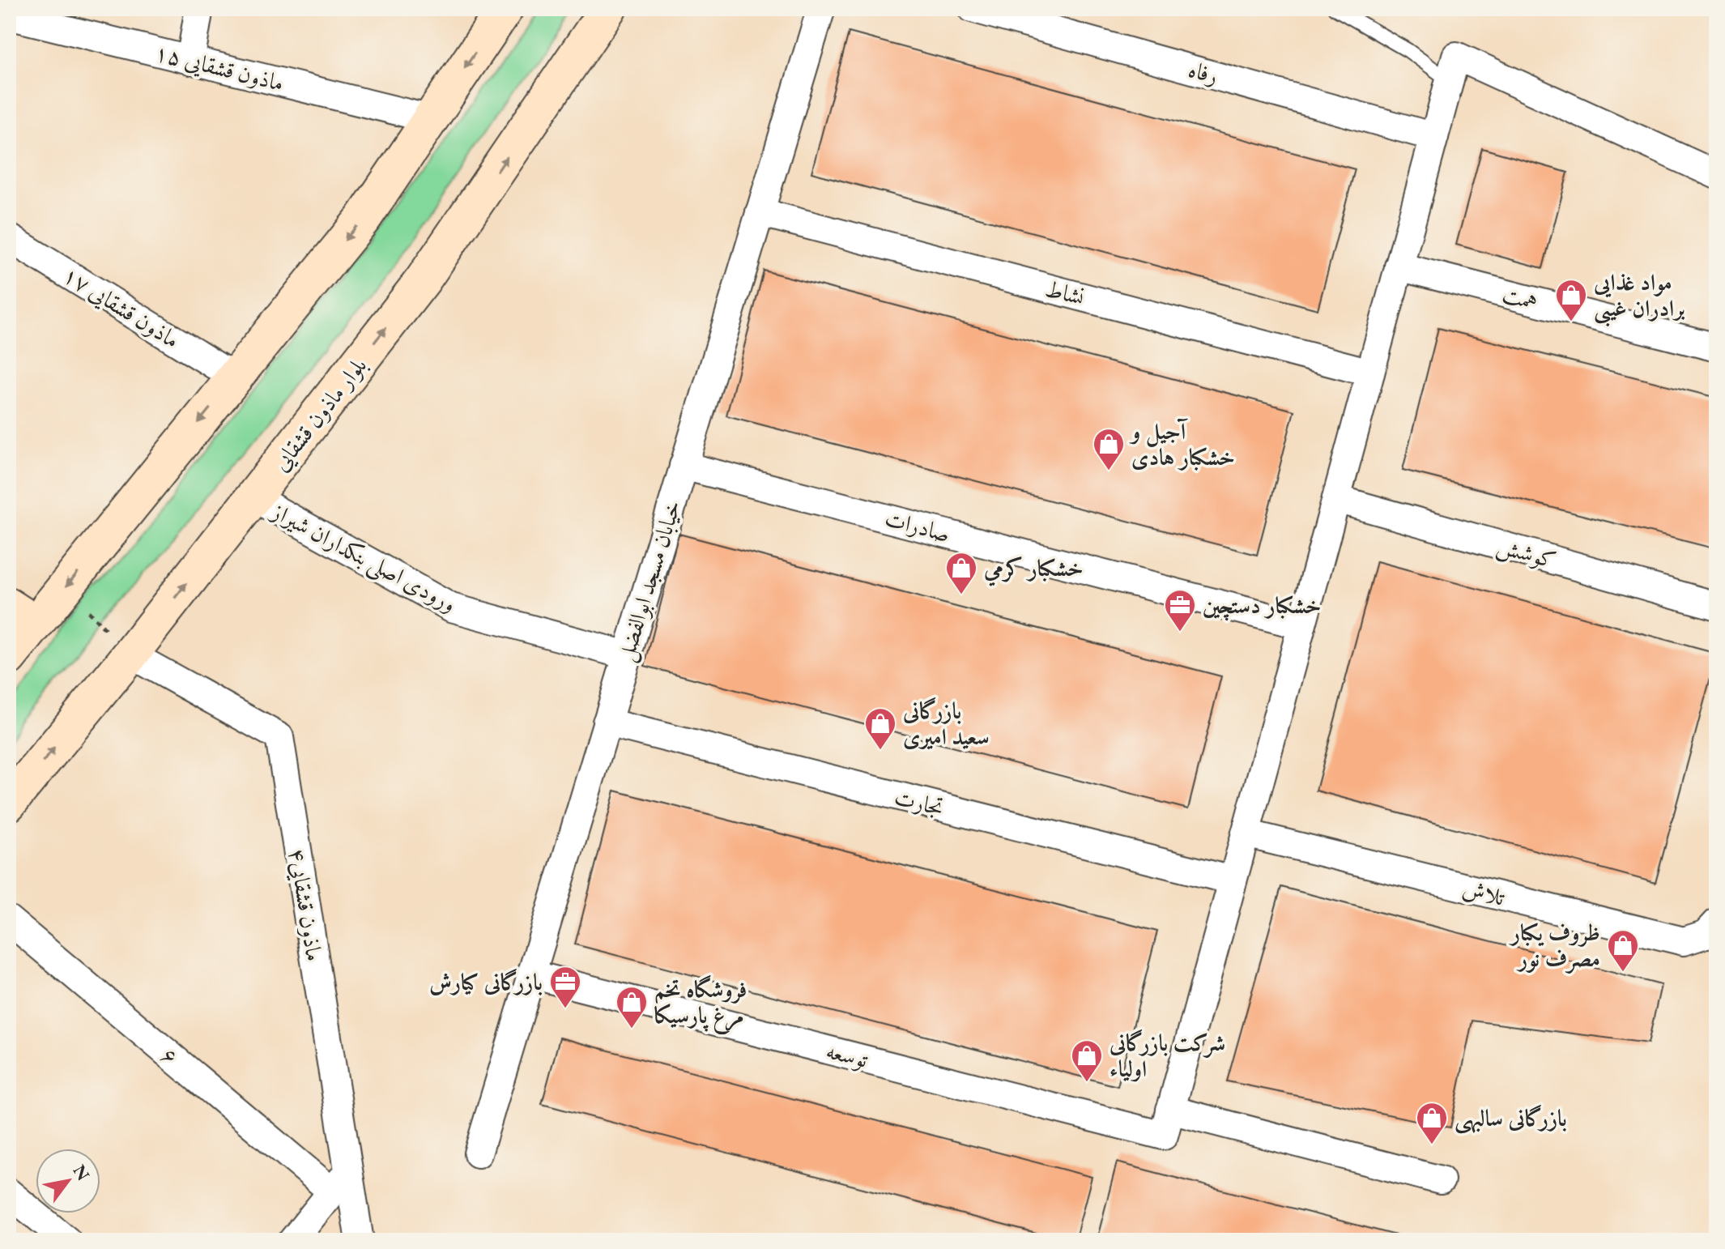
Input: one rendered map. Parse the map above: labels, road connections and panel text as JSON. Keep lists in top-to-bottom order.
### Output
{
  "streets": {
    "street": [
      "ماذون قشقایی ۱۵",
      "رفاه",
      "نشاط",
      "همت",
      "ماذون قشقایی ۱۷",
      "بلوار ماذون قشقایی",
      "صادرات",
      "کوشش",
      "ورودی اصلی بنکداران شیراز",
      "خیابان مسجد ابوالفضل",
      "تجارت",
      "تلاش",
      "۴ماذون قشقایی",
      "توسعه",
      "۶"
    ]
  },
  "crossings": [
    ["نشاط", "خیابان مسجد ابوالفضل"],
    ["بلوار ماذون قشقایی", "ورودی اصلی بنکداران شیراز"],
    ["بلوار ماذون قشقایی", "۴ماذون قشقایی"],
    ["صادرات", "خیابان مسجد ابوالفضل"],
    ["ورودی اصلی بنکداران شیراز", "خیابان مسجد ابوالفضل"],
    ["خیابان مسجد ابوالفضل", "تجارت"],
    ["خیابان مسجد ابوالفضل", "توسعه"],
    ["۴ماذون قشقایی", "۶"]
  ],
  "places": {
    "shop": [
      "مواد غذایی برادران غیبی",
      "آجیل و خشکبار هادی",
      "خشكبار كرمي",
      "بازرگانی سعید امیری",
      "ظروف یکبار مصرف نور",
      "فروشگاه تخم مرغ پارسیکا",
      "شرکت بازرگانی اولیاء",
      "بازرگانی سالبهی"
    ],
    "office": ["خشکبار دستچین", "بازرگانی کیارش"]
  },
  "north": "top right"
}
